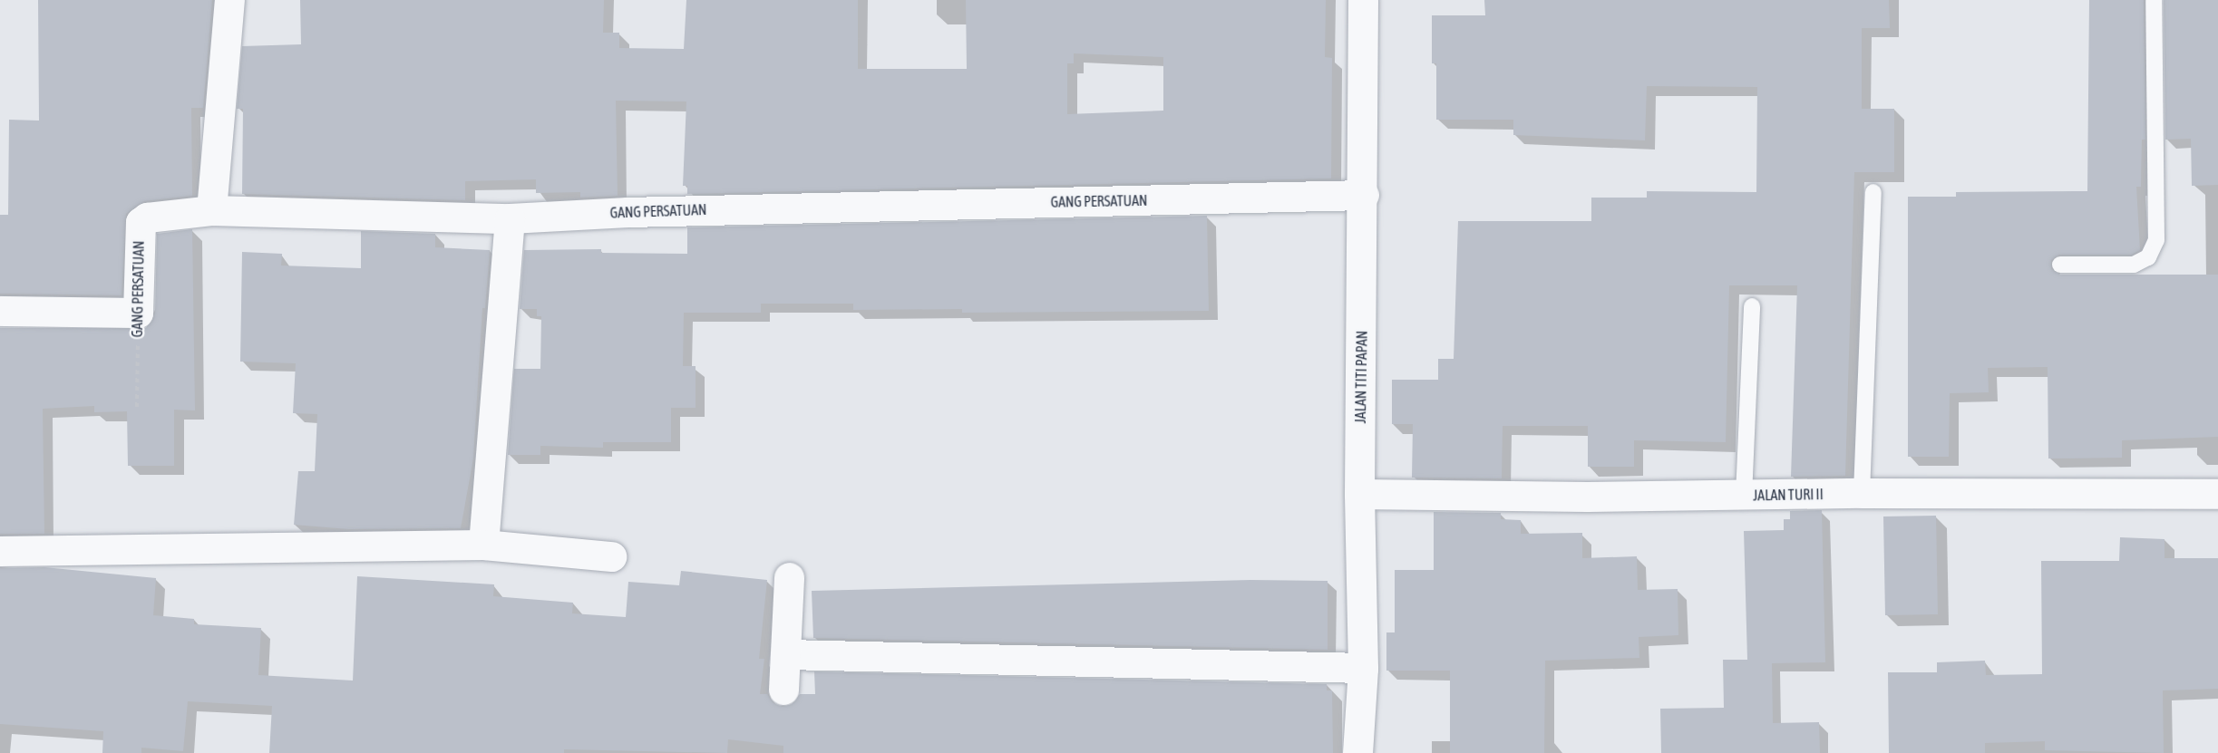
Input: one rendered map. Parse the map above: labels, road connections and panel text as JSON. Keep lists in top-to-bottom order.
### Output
{
  "streets": {
    "street": ["GANG PERSATUAN", "JALAN TITI PAPAN", "JALAN TURI II"]
  },
  "crossings": [
    ["GANG PERSATUAN", "JALAN TITI PAPAN"],
    ["JALAN TITI PAPAN", "JALAN TURI II"]
  ]
}
